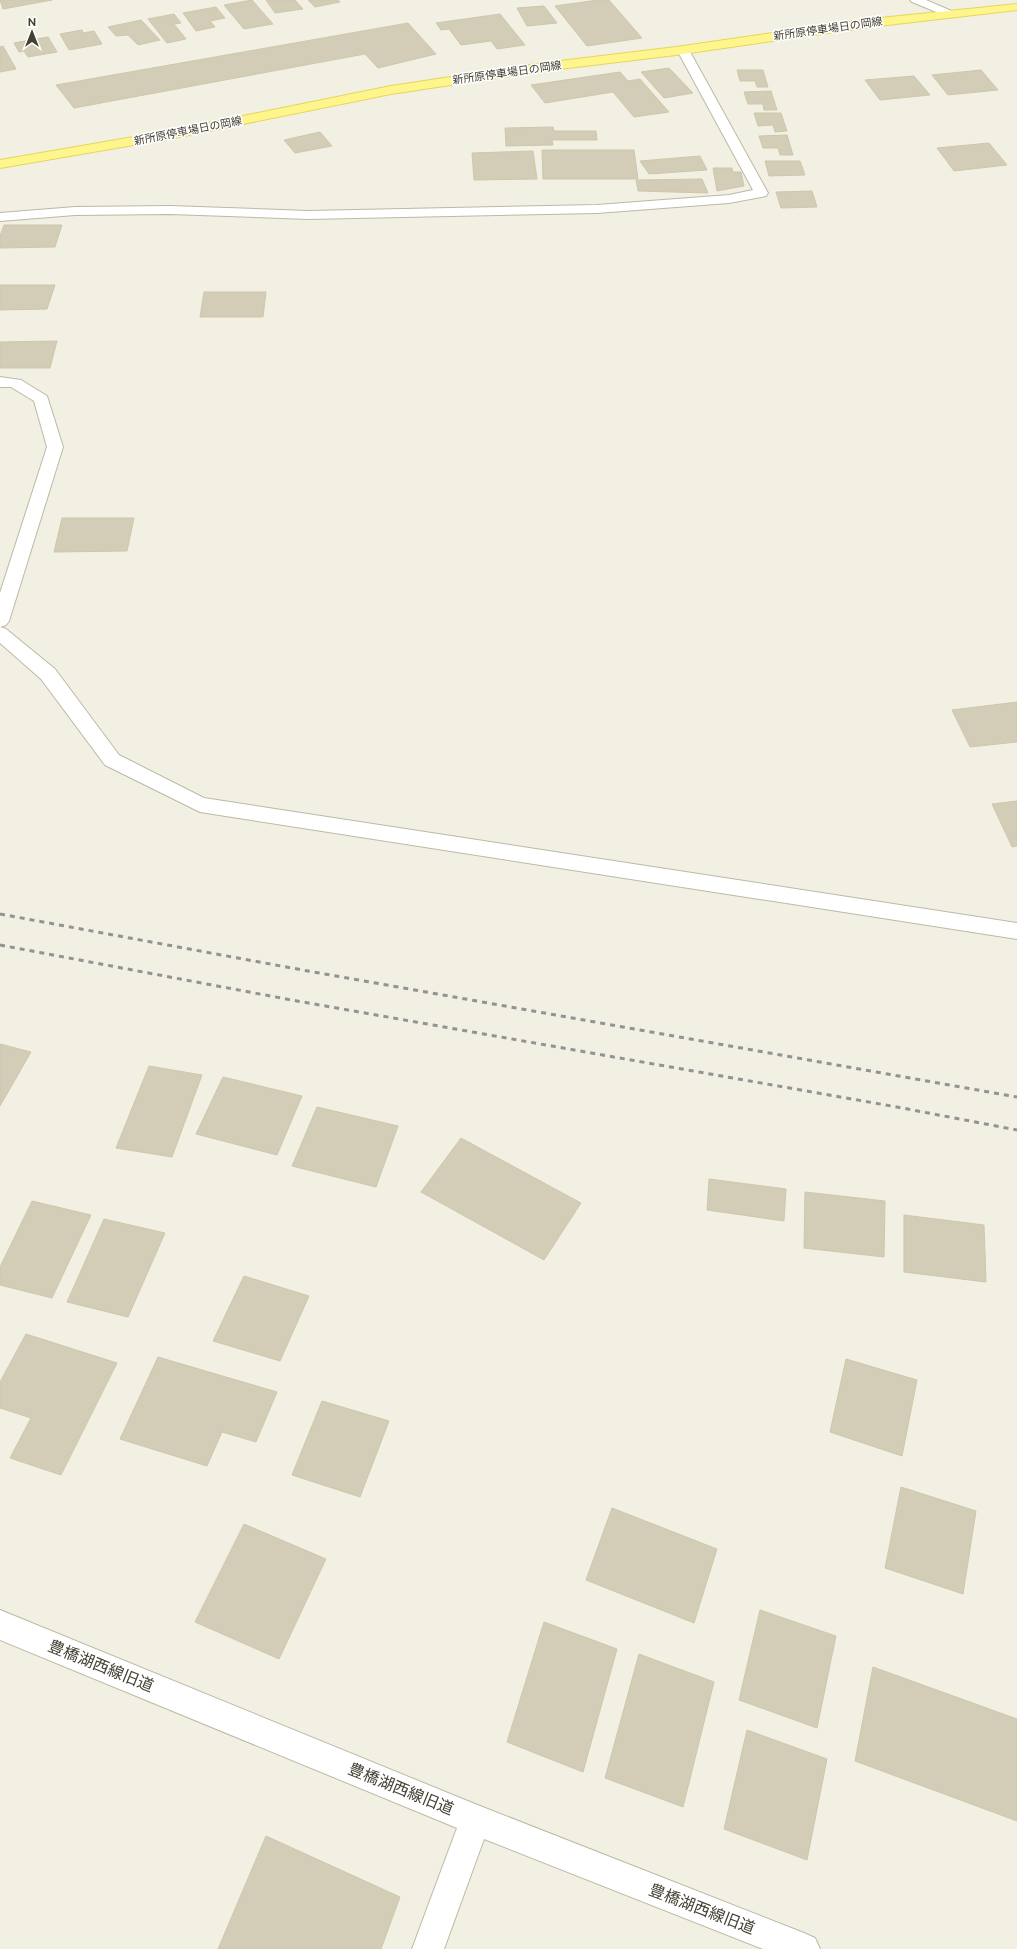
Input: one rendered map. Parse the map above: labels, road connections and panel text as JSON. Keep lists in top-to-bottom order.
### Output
{
  "streets": {
    "main road": ["新所原停車場日の岡線"],
    "street": ["豊橋湖西線旧道"]
  },
  "north": "top"
}
